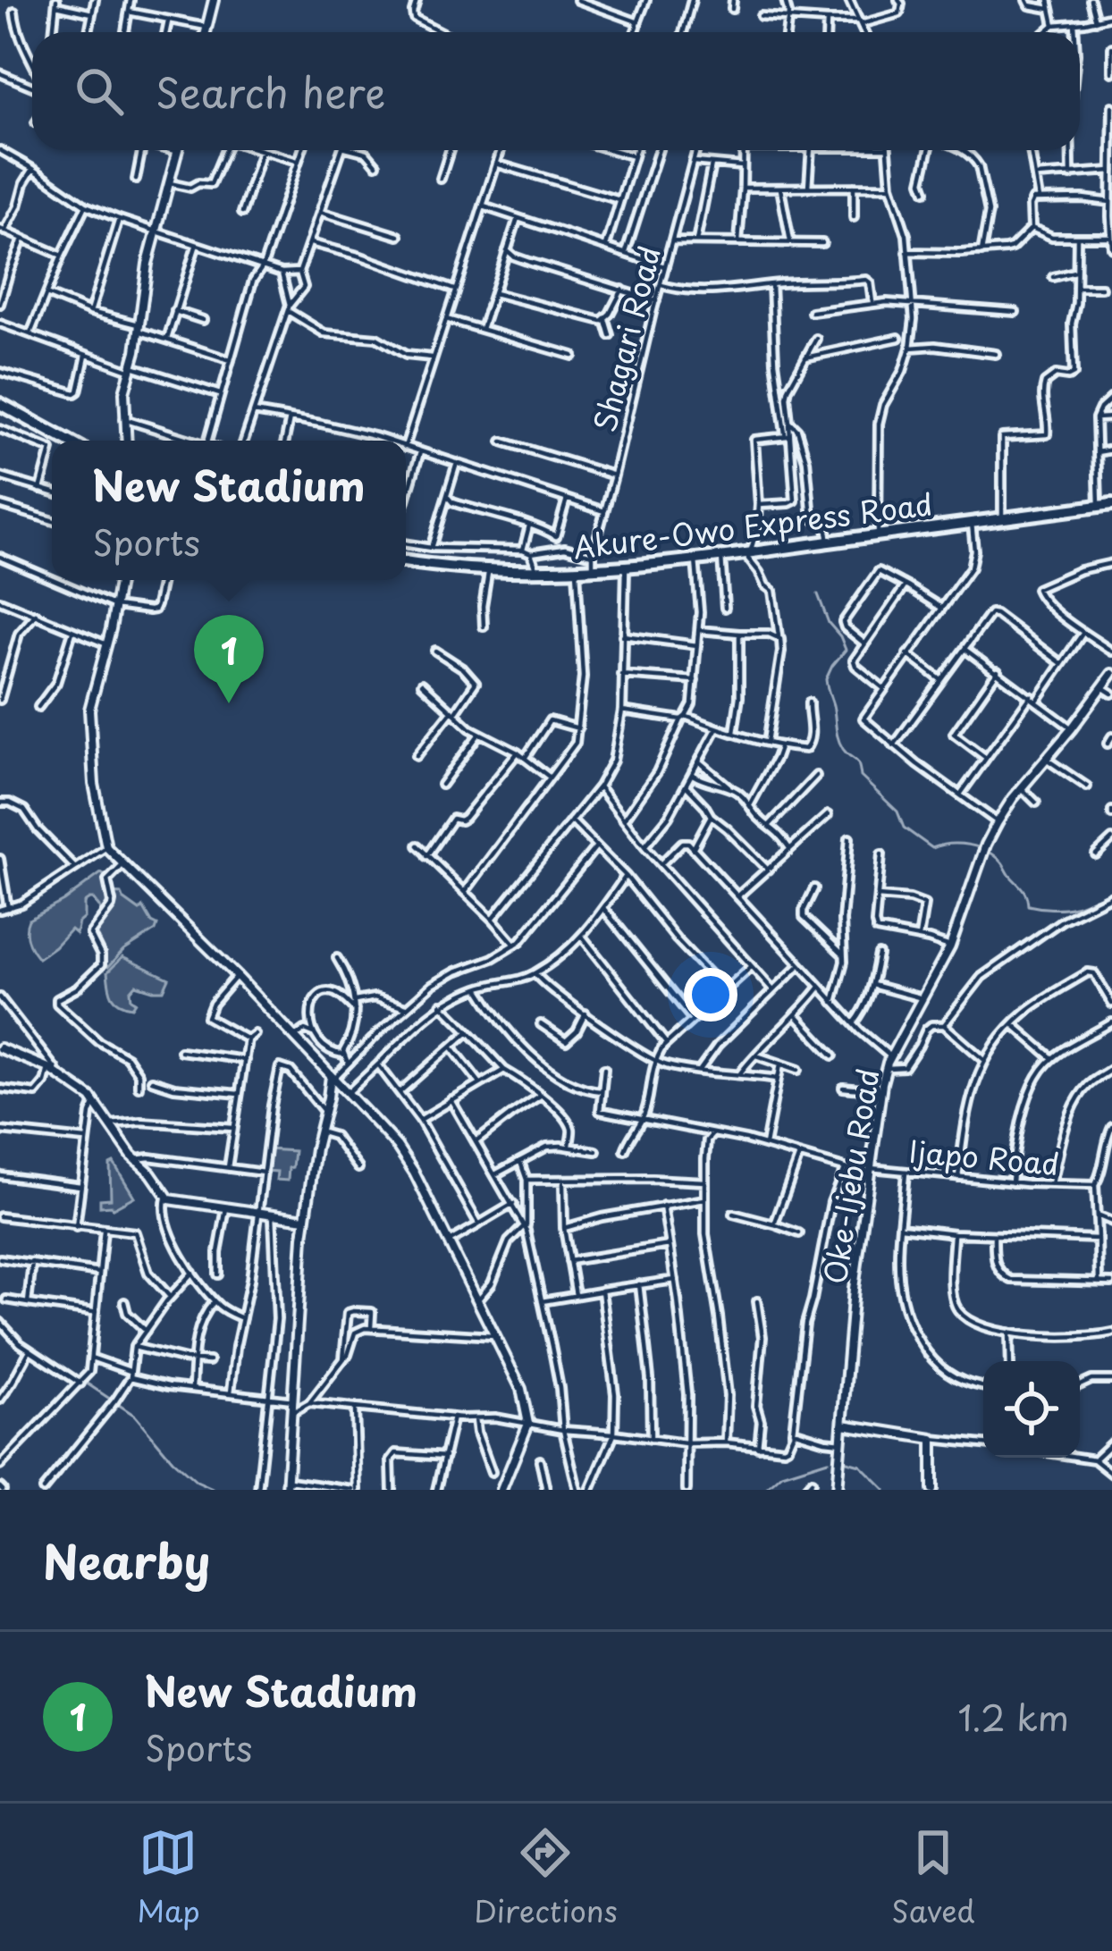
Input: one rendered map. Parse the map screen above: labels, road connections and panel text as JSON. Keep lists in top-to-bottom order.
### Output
{
  "streets": {
    "highway": ["Akure-Owo Express Road"],
    "main road": ["Oke-Ijebu Road"],
    "street": ["Shagari Road", "Ijapo Road"]
  },
  "crossings": [
    ["Shagari Road", "Akure-Owo Express Road"],
    ["Ijapo Road", "Oke-Ijebu Road"]
  ],
  "page": {
    "search": "Search here",
    "popup": ["New Stadium", "Sports"],
    "pins": "1",
    "heading": "Nearby",
    "list": [
      {
        "mark": "1",
        "name": "New Stadium",
        "note": "Sports",
        "value": "1.2 km"
      }
    ],
    "nav": ["Map", "Directions", "Saved"]
  }
}
